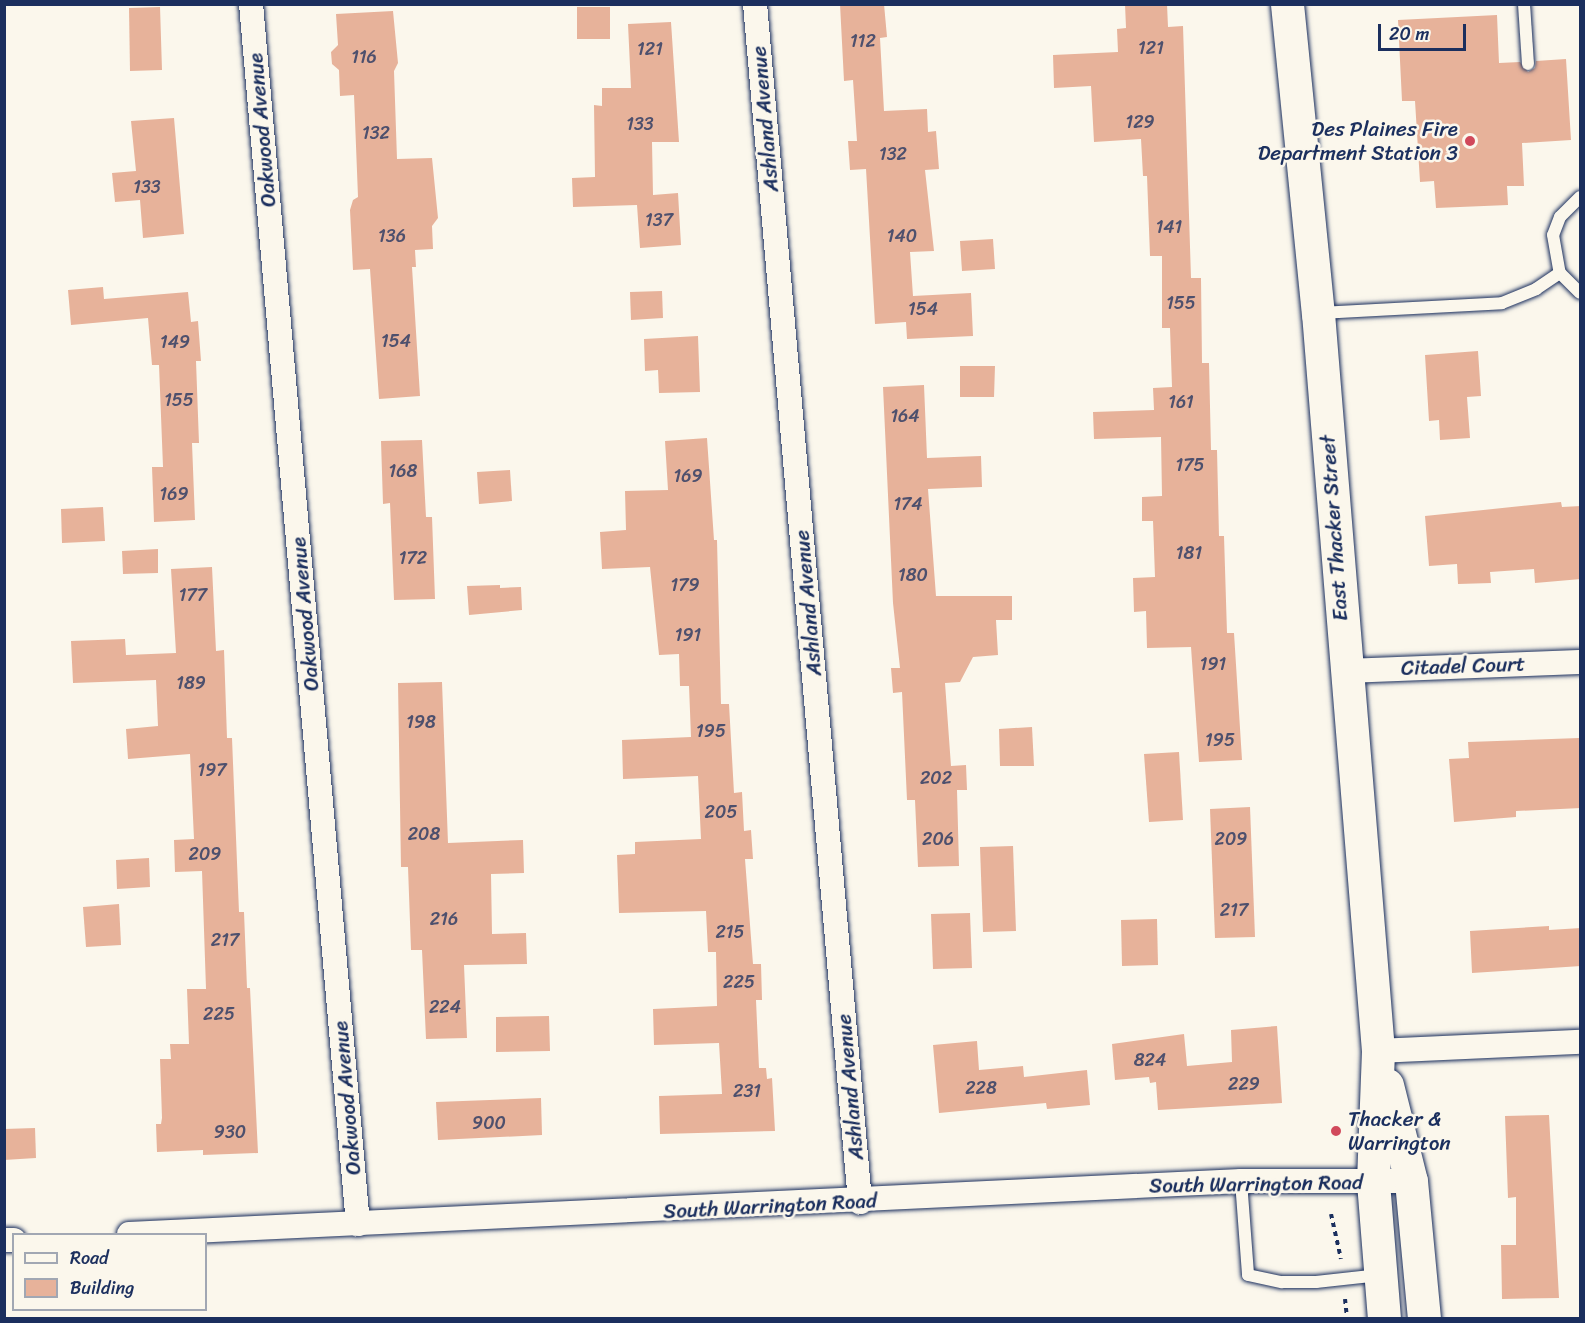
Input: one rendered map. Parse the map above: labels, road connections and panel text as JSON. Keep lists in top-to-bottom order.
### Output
{
  "streets": {
    "main road": ["East Thacker Street"],
    "street": [
      "Ashland Avenue",
      "Oakwood Avenue",
      "Citadel Court",
      "South Warrington Road"
    ]
  },
  "crossings": [
    ["Ashland Avenue", "South Warrington Road"],
    ["Oakwood Avenue", "South Warrington Road"],
    ["East Thacker Street", "Citadel Court"],
    ["East Thacker Street", "South Warrington Road"]
  ],
  "places": ["Des Plaines Fire Department Station 3", "Thacker & Warrington"],
  "house_numbers": [
    "112",
    "121",
    "121",
    "116",
    "129",
    "133",
    "132",
    "132",
    "133",
    "137",
    "141",
    "136",
    "140",
    "155",
    "154",
    "154",
    "149",
    "155",
    "161",
    "164",
    "175",
    "168",
    "169",
    "169",
    "174",
    "181",
    "172",
    "180",
    "179",
    "177",
    "191",
    "191",
    "189",
    "198",
    "195",
    "195",
    "197",
    "202",
    "205",
    "208",
    "206",
    "209",
    "209",
    "217",
    "216",
    "215",
    "217",
    "225",
    "224",
    "225",
    "824",
    "229",
    "228",
    "231",
    "900",
    "930"
  ],
  "legend": ["Road", "Building"],
  "scale_bar": "20 m"
}
